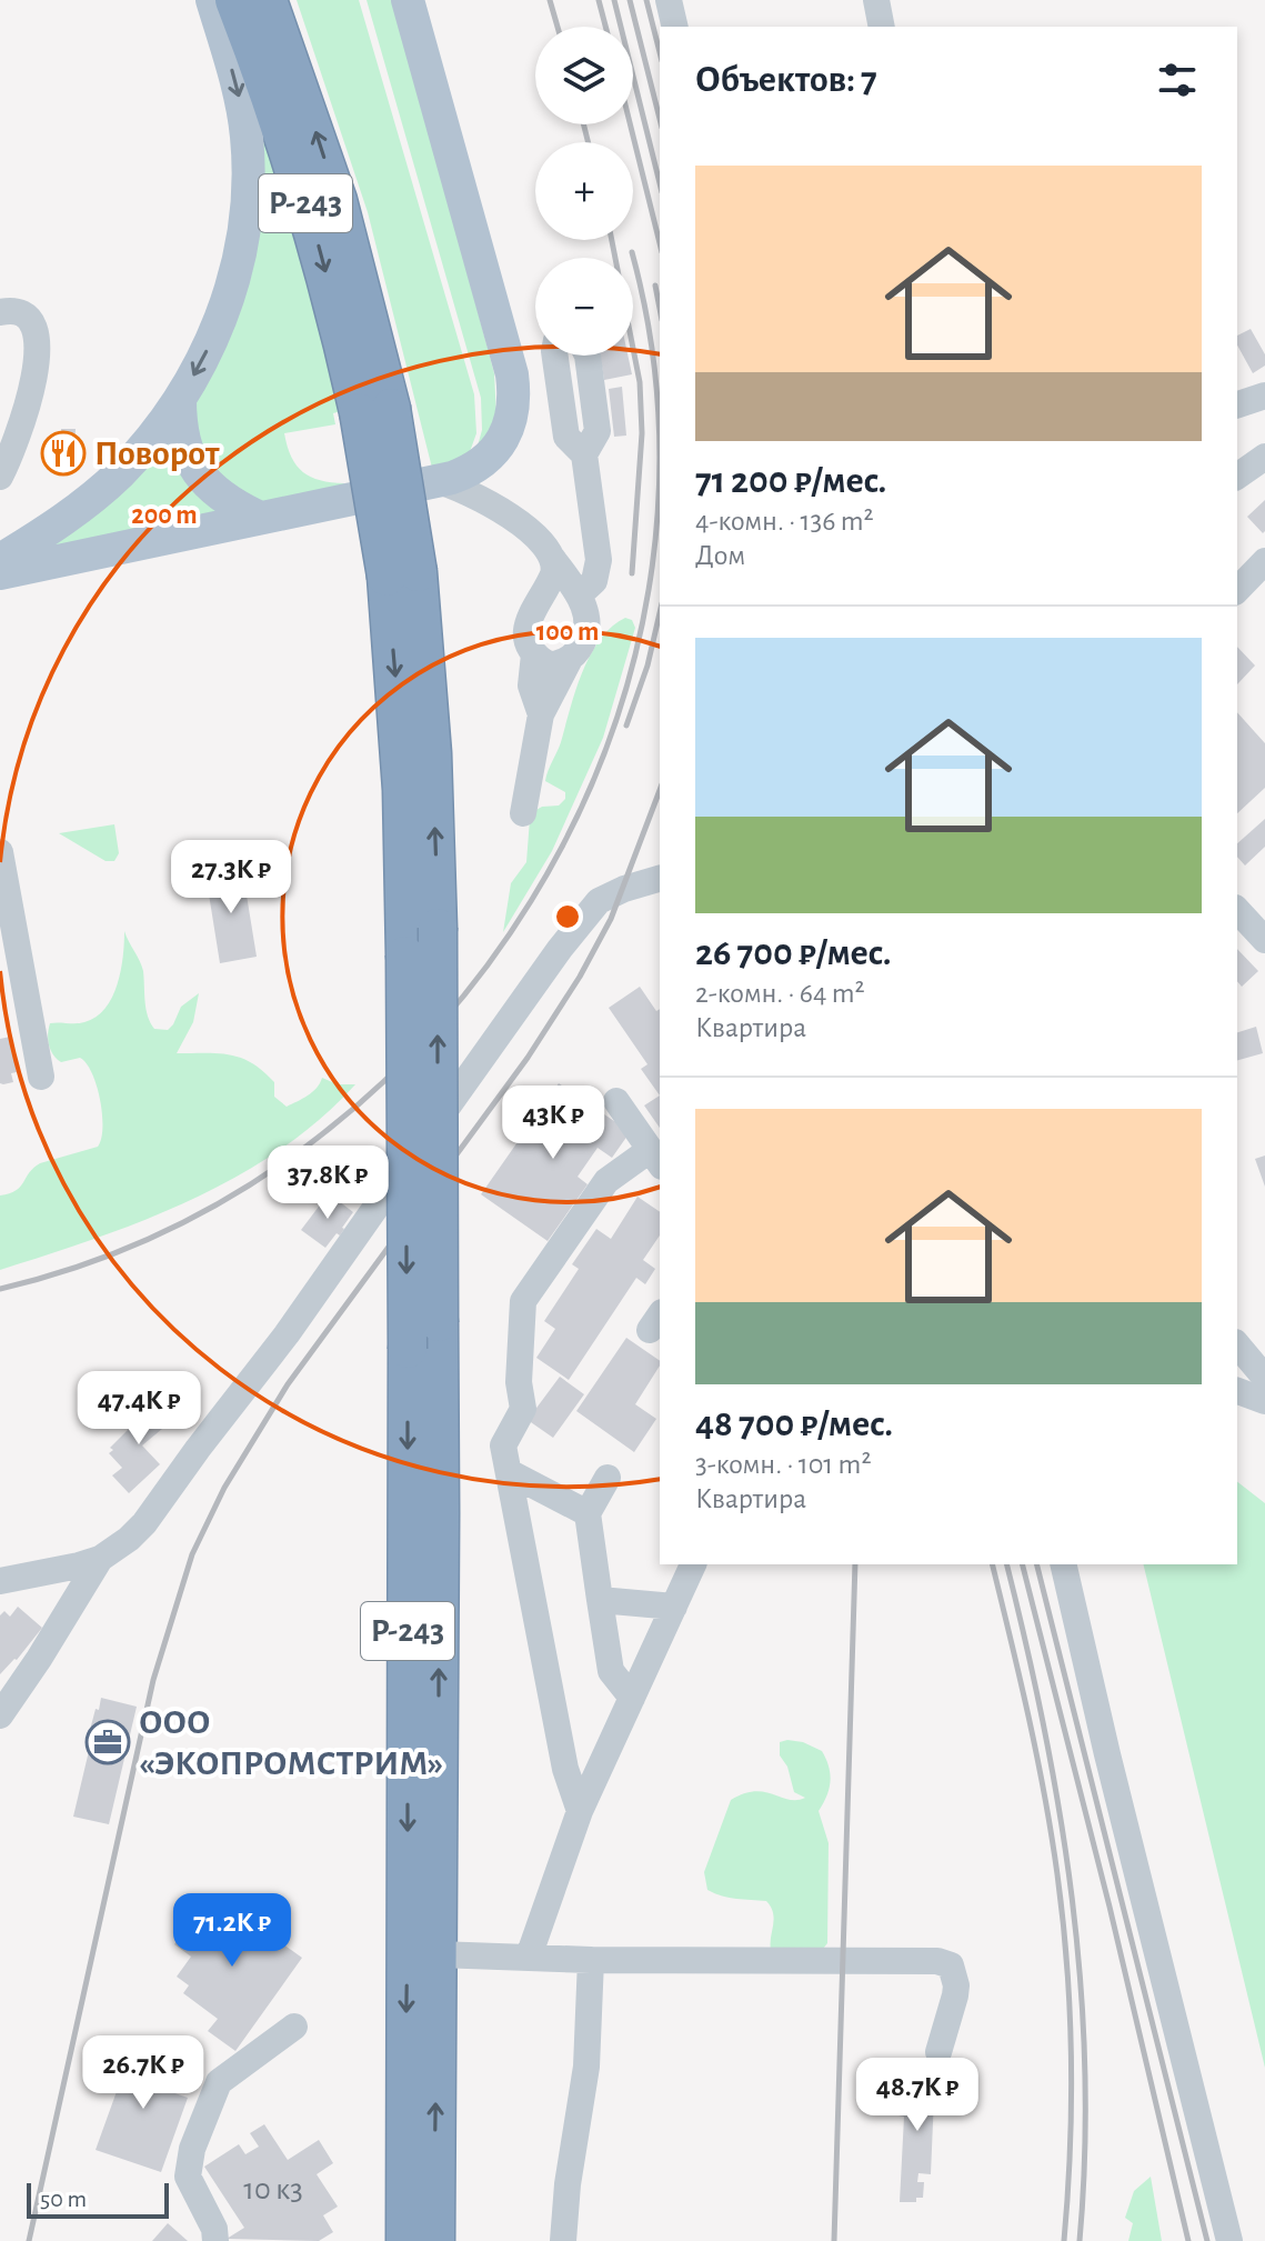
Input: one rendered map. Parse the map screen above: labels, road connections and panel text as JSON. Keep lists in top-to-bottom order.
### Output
{
  "streets": {
    "highway": ["Р-243"]
  },
  "places": {
    "restaurant": ["Поворот"],
    "office": ["ООО «ЭКОПРОМСТРИМ»"]
  },
  "house_numbers": ["10 к3"],
  "scale_bar": "50 m",
  "page": {
    "map_buttons": ["+", "−"],
    "heading": "Объектов: 7",
    "list": [
      {
        "name": "71 200 ₽/мес.",
        "note": "4-комн. · 136 m² · Дом"
      },
      {
        "name": "26 700 ₽/мес.",
        "note": "2-комн. · 64 m² · Квартира"
      },
      {
        "name": "48 700 ₽/мес.",
        "note": "3-комн. · 101 m² · Квартира"
      }
    ],
    "price": [
      "27.3K ₽",
      "43K ₽",
      "37.8K ₽",
      "47.4K ₽",
      "71.2K ₽",
      "26.7K ₽",
      "48.7K ₽"
    ],
    "scale": "50 m"
  },
  "rings": ["200 m", "100 m"]
}
